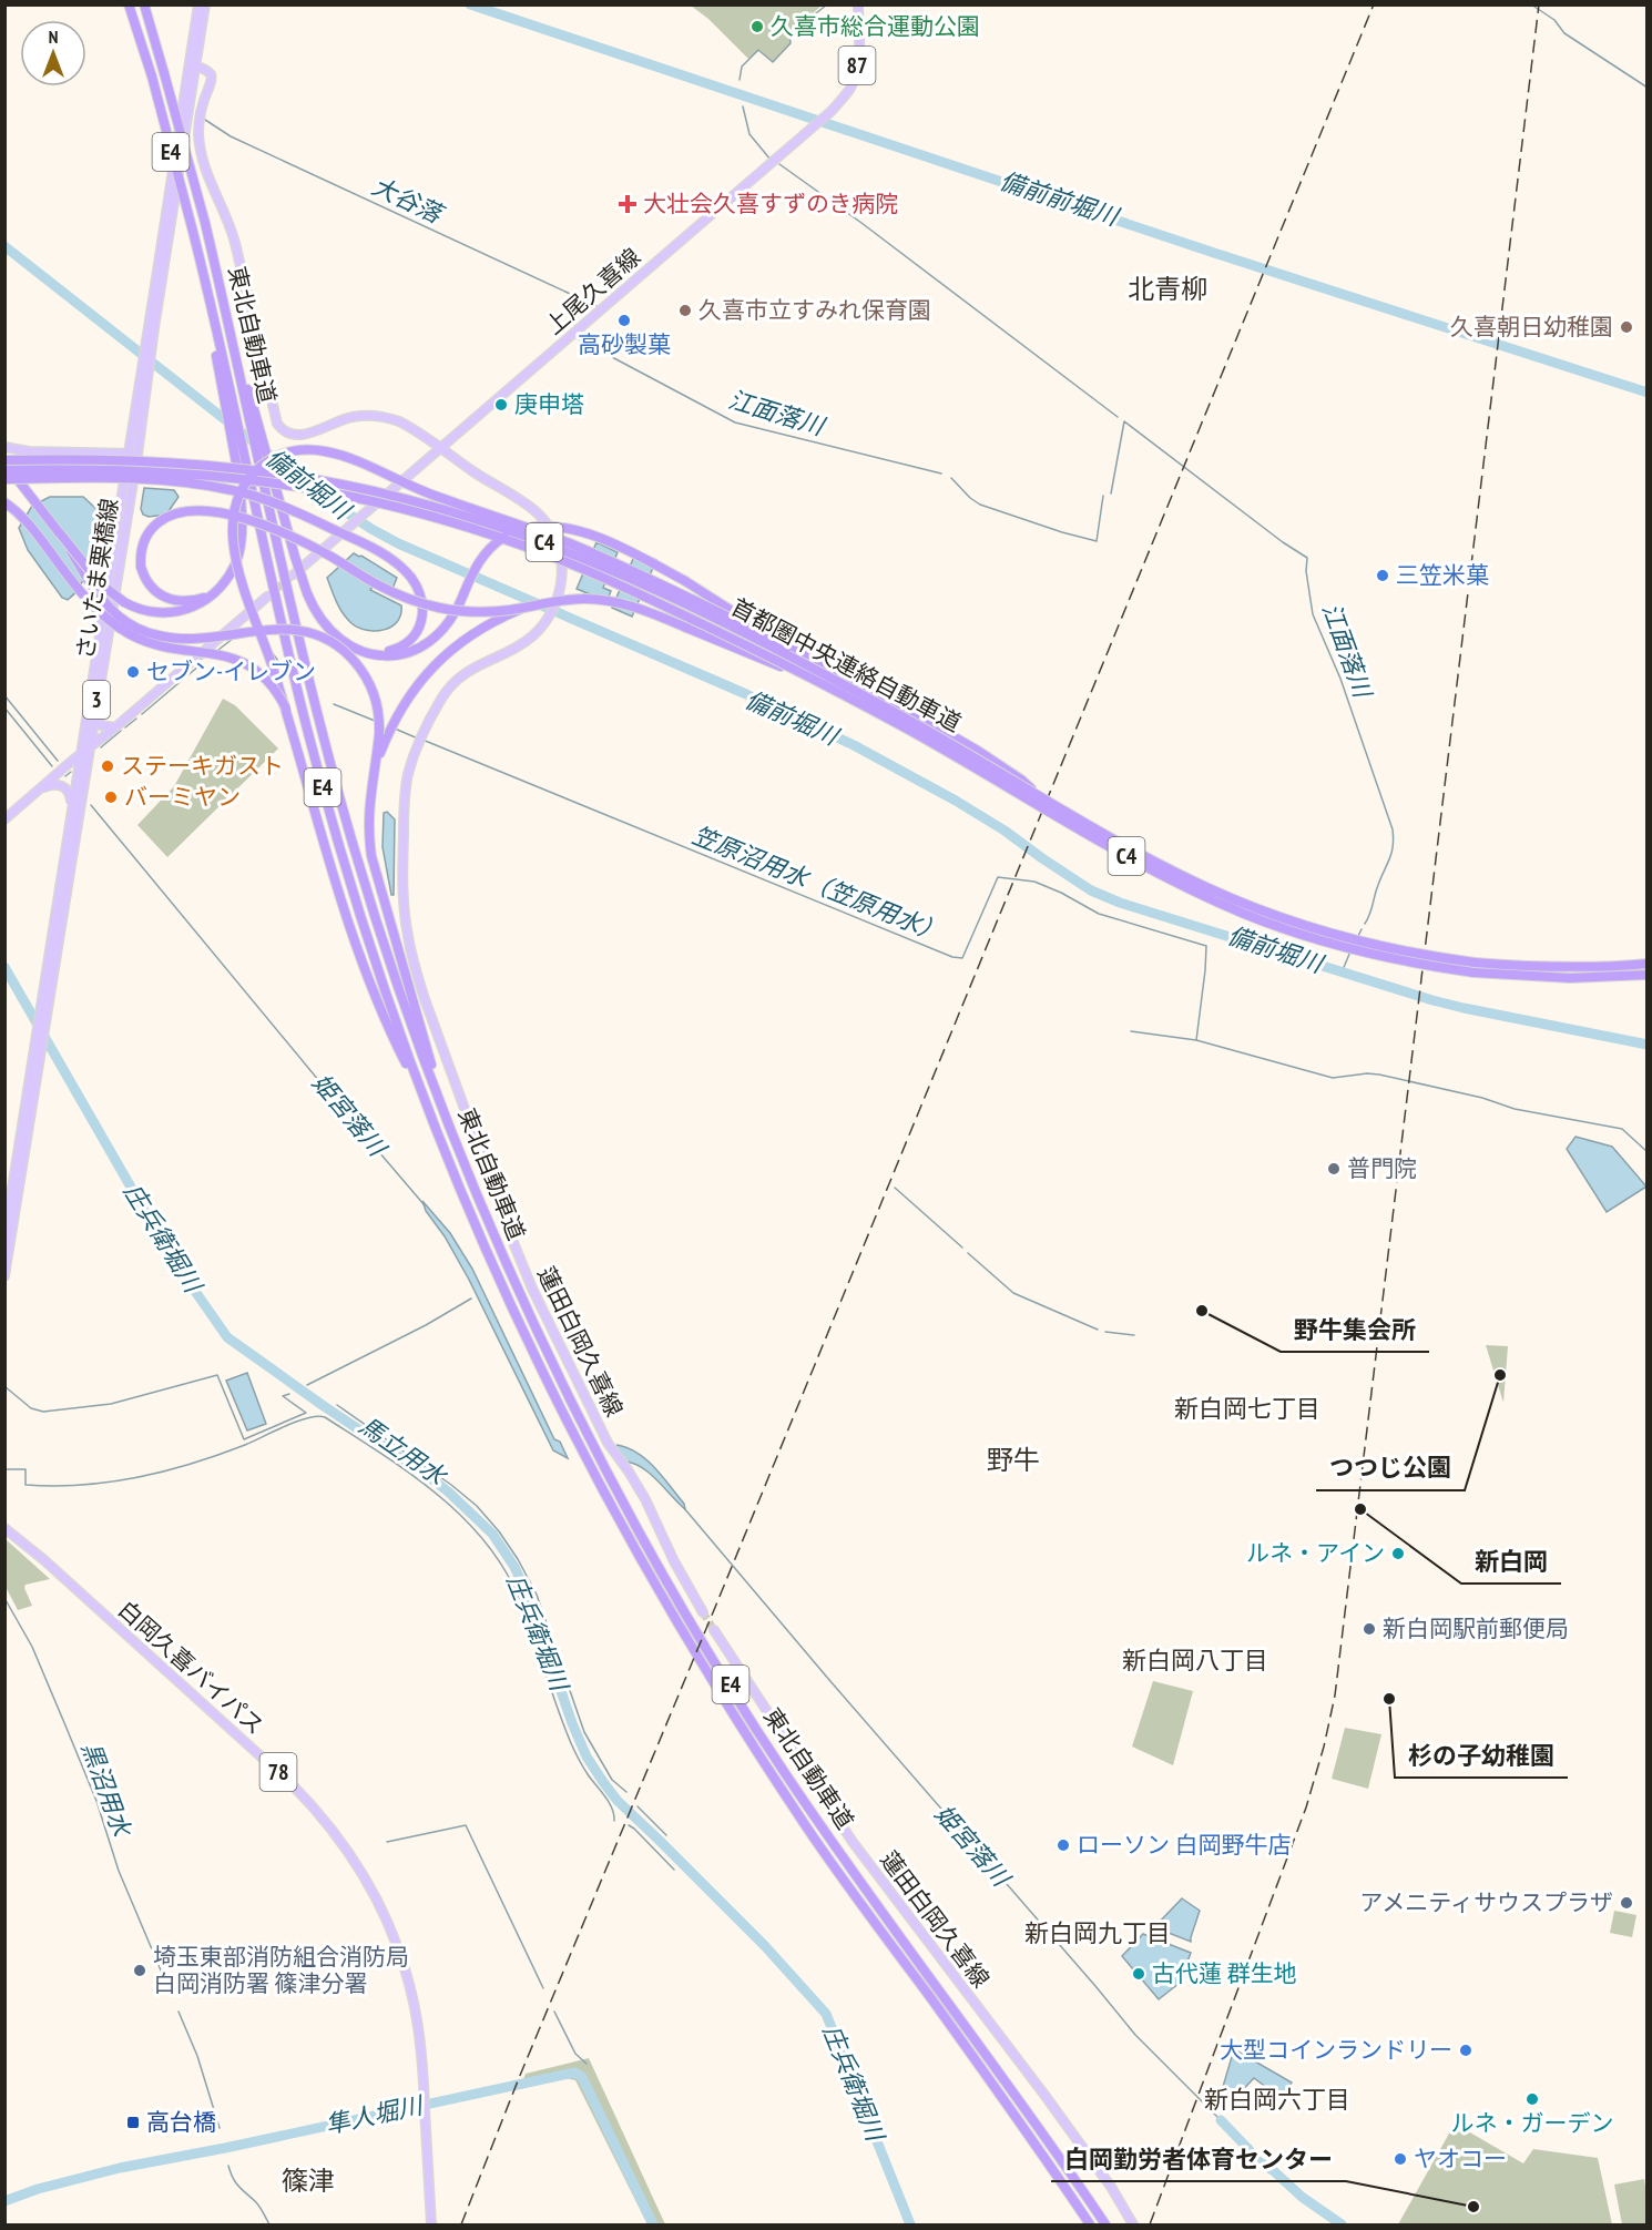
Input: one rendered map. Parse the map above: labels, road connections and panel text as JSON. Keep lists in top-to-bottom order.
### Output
{
  "streets": {
    "highway": [
      "E4",
      "東北自動車道",
      "C4",
      "首都圏中央連絡自動車道"
    ],
    "main road": [
      "87",
      "上尾久喜線",
      "さいたま栗橋線",
      "3",
      "蓮田白岡久喜線",
      "白岡久喜バイパス",
      "78"
    ]
  },
  "crossings": [
    ["上尾久喜線", "蓮田白岡久喜線"],
    ["さいたま栗橋線", "蓮田白岡久喜線"]
  ],
  "districts": [
    "北青柳",
    "新白岡七丁目",
    "野牛",
    "新白岡八丁目",
    "新白岡九丁目",
    "新白岡六丁目",
    "篠津"
  ],
  "water": [
    "備前前堀川",
    "大谷落",
    "江面落川",
    "備前堀川",
    "笠原沼用水（笠原用水）",
    "姫宮落川",
    "庄兵衛堀川",
    "馬立用水",
    "黒沼用水",
    "隼人堀川"
  ],
  "places": {
    "other": [
      "久喜市総合運動公園",
      "久喜市立すみれ保育園",
      "高砂製菓",
      "久喜朝日幼稚園",
      "庚申塔",
      "三笠米菓",
      "セブン-イレブン",
      "ステーキガスト",
      "バーミヤン",
      "普門院",
      "野牛集会所",
      "つつじ公園",
      "新白岡",
      "ルネ・アイン",
      "新白岡駅前郵便局",
      "杉の子幼稚園",
      "ローソン 白岡野牛店",
      "アメニティサウスプラザ",
      "埼玉東部消防組合消防局 白岡消防署 篠津分署",
      "古代蓮 群生地",
      "大型コインランドリー",
      "ルネ・ガーデン",
      "ヤオコー",
      "白岡勤労者体育センター"
    ],
    "health": ["大壮会久喜すずのき病院"],
    "transit": ["高台橋"]
  },
  "north": "top"
}
